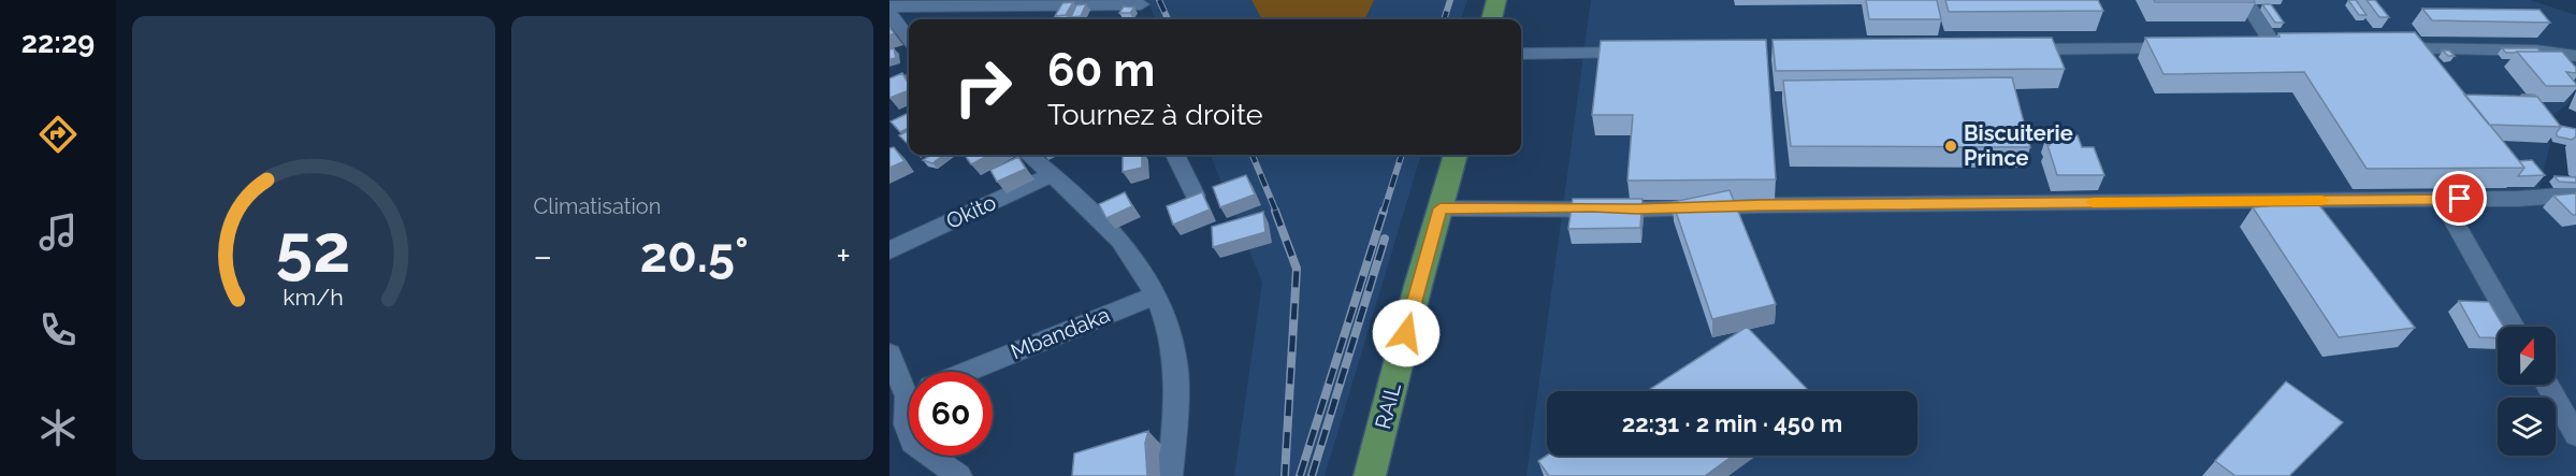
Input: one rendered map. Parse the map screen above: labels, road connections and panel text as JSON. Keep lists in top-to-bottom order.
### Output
{
  "streets": {
    "main road": ["RAIL"],
    "street": ["Okito", "Mbandaka"]
  },
  "places": ["Biscuiterie Prince"],
  "north": "top",
  "page": {
    "tabs": "22:29",
    "tile": "Climatisation",
    "turn": ["60 m", "Tournez à droite"],
    "heat": ["−", "20.5°", "+"],
    "limit": "60",
    "trip": "22:31 · 2 min · 450 m",
    "gauge": ["52", "km/h"]
  }
}
